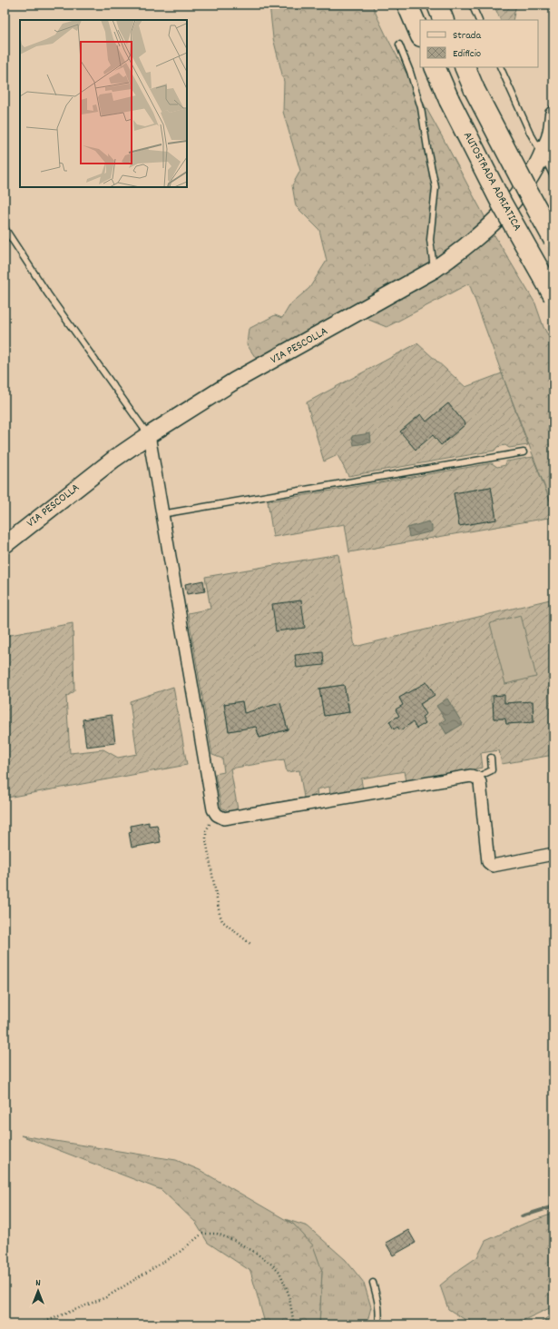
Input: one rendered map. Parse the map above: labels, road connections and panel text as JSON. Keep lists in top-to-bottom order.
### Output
{
  "streets": {
    "highway": ["AUTOSTRADA ADRIATICA"],
    "street": ["VIA PESCOLLA"]
  },
  "legend": ["Strada", "Edificio"],
  "north": "top"
}
